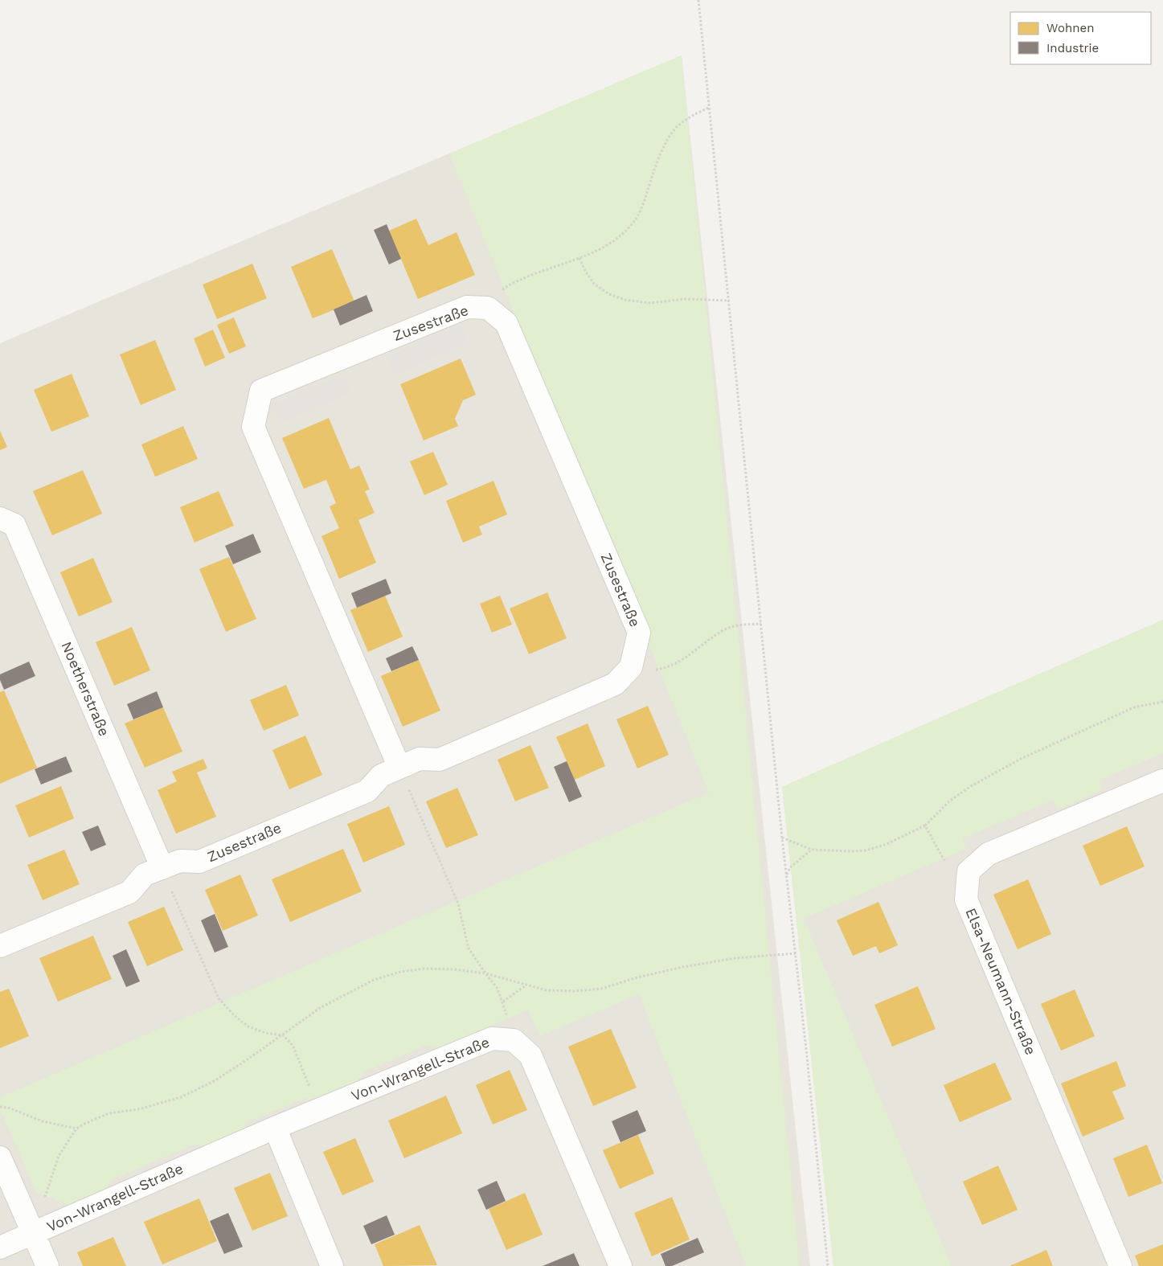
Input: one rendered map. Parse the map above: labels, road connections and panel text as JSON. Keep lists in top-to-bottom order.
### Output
{
  "streets": {
    "street": [
      "Zusestraße",
      "Noetherstraße",
      "Elsa-Neumann-Straße",
      "Von-Wrangell-Straße"
    ]
  },
  "crossings": [
    ["Zusestraße", "Noetherstraße"]
  ],
  "legend": ["Wohnen", "Industrie"]
}
